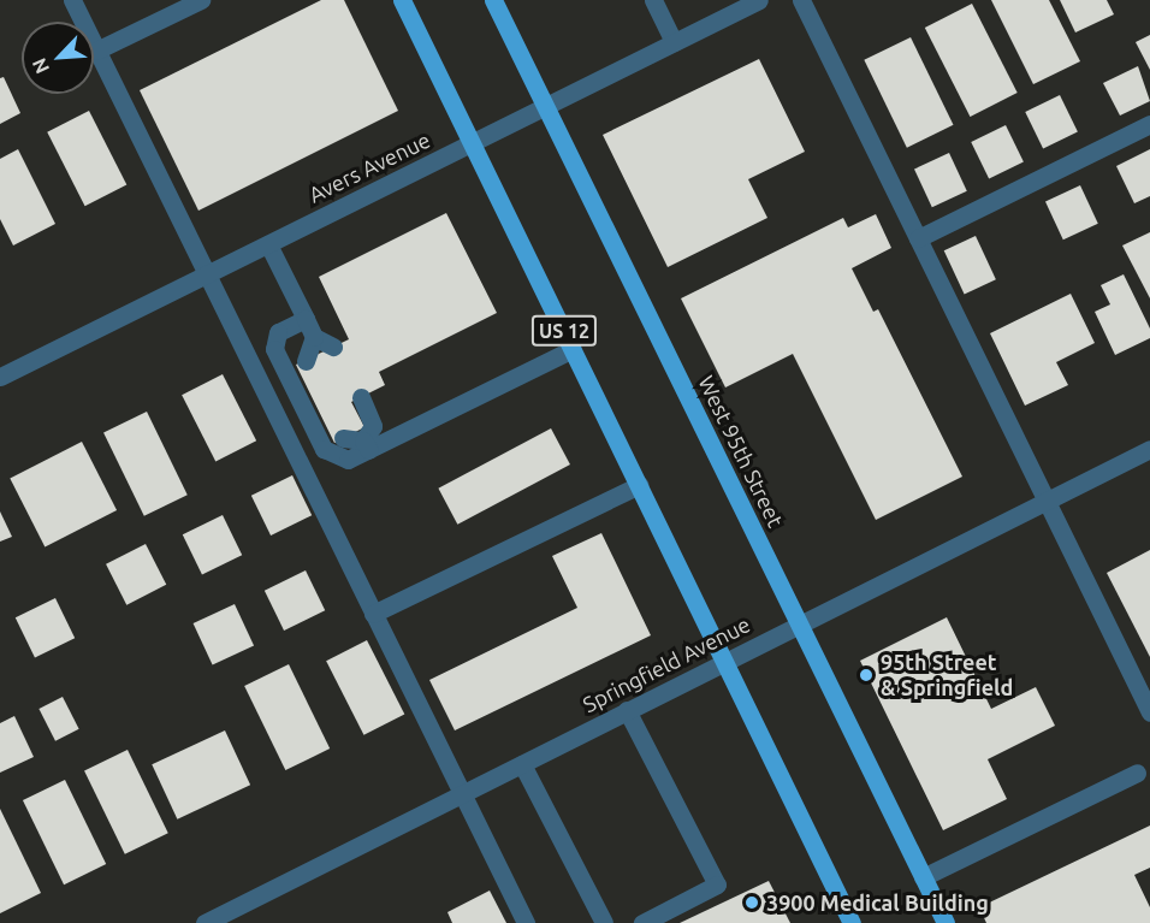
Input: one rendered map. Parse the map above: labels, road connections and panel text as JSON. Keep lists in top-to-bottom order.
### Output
{
  "streets": {
    "main road": ["US 12", "West 95th Street"],
    "street": ["Avers Avenue", "Springfield Avenue"]
  },
  "crossings": [
    ["Avers Avenue", "US 12"],
    ["Avers Avenue", "West 95th Street"],
    ["US 12", "Springfield Avenue"],
    ["West 95th Street", "Springfield Avenue"]
  ],
  "places": ["95th Street & Springfield", "3900 Medical Building"],
  "north": "bottom left"
}
